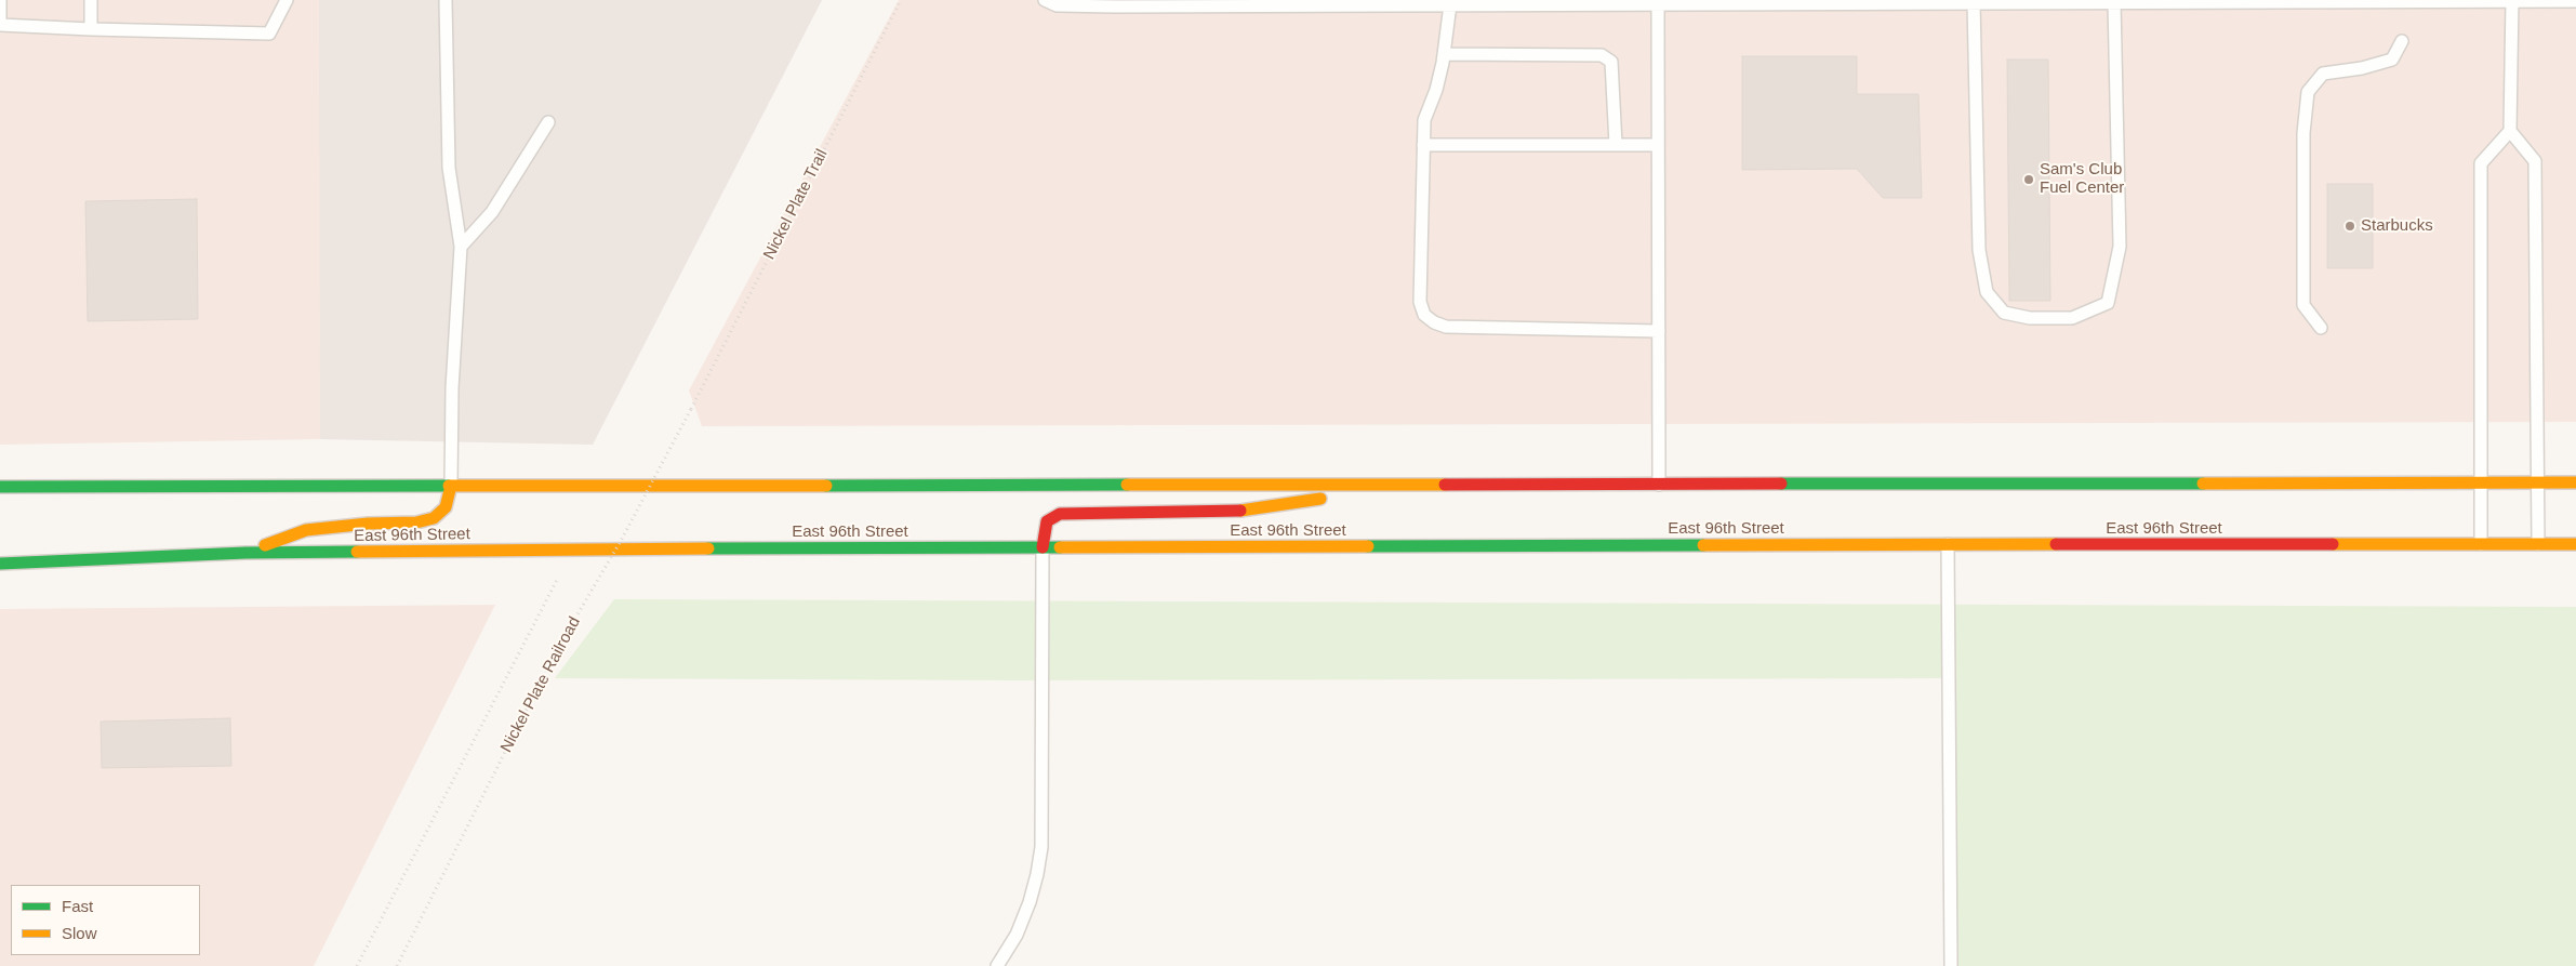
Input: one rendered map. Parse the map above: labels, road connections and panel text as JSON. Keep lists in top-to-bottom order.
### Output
{
  "streets": {
    "main road": ["East 96th Street"],
    "path": ["Nickel Plate Trail", "Nickel Plate Railroad"]
  },
  "crossings": [
    ["Nickel Plate Trail", "Nickel Plate Railroad"]
  ],
  "places": ["Sam's Club Fuel Center", "Starbucks"],
  "legend": ["Fast", "Slow"]
}
